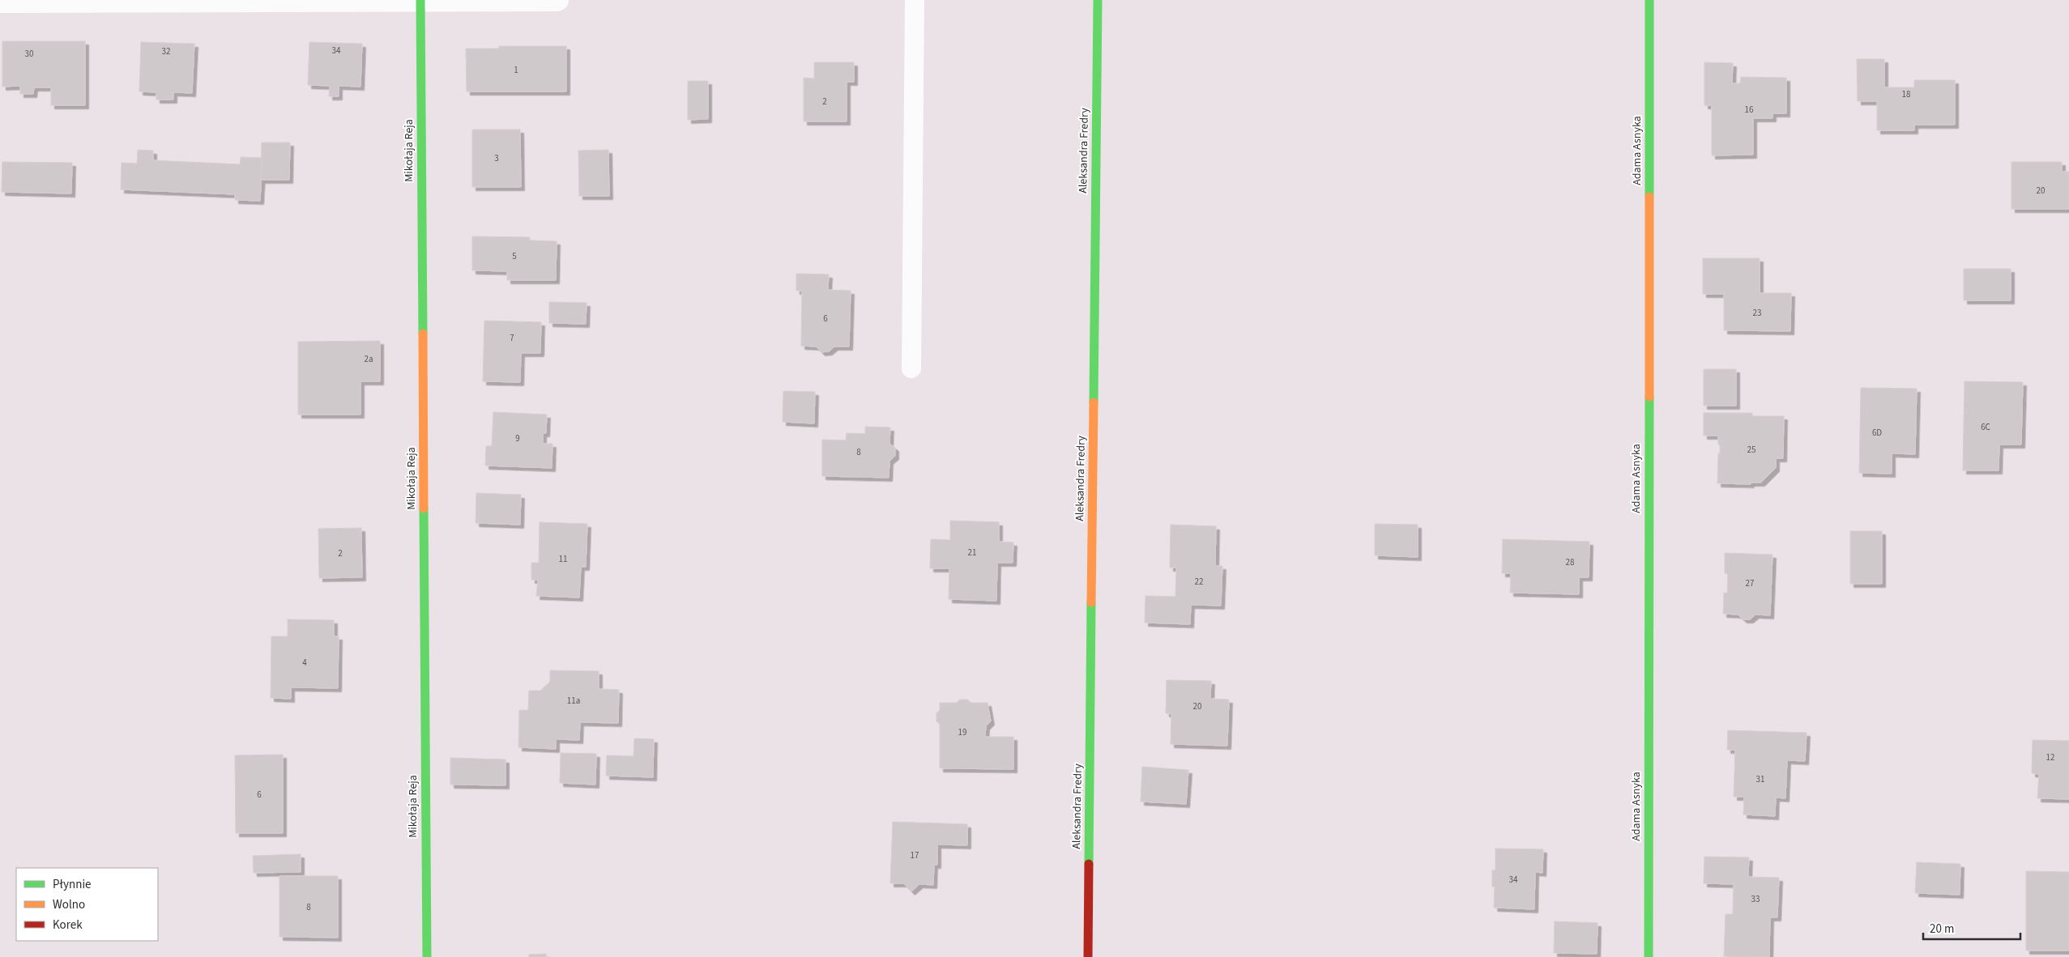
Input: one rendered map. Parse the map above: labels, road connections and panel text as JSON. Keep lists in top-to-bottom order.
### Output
{
  "streets": {
    "street": ["Mikołaja Reja", "Aleksandra Fredry", "Adama Asnyka"]
  },
  "house_numbers": [
    "34",
    "32",
    "30",
    "1",
    "18",
    "2",
    "16",
    "3",
    "20",
    "5",
    "23",
    "6",
    "7",
    "2a",
    "6C",
    "6D",
    "9",
    "25",
    "8",
    "21",
    "2",
    "11",
    "28",
    "22",
    "27",
    "4",
    "11a",
    "20",
    "19",
    "12",
    "31",
    "6",
    "17",
    "34",
    "33",
    "8"
  ],
  "legend": ["Płynnie", "Wolno", "Korek"],
  "scale_bar": "20 m"
}
